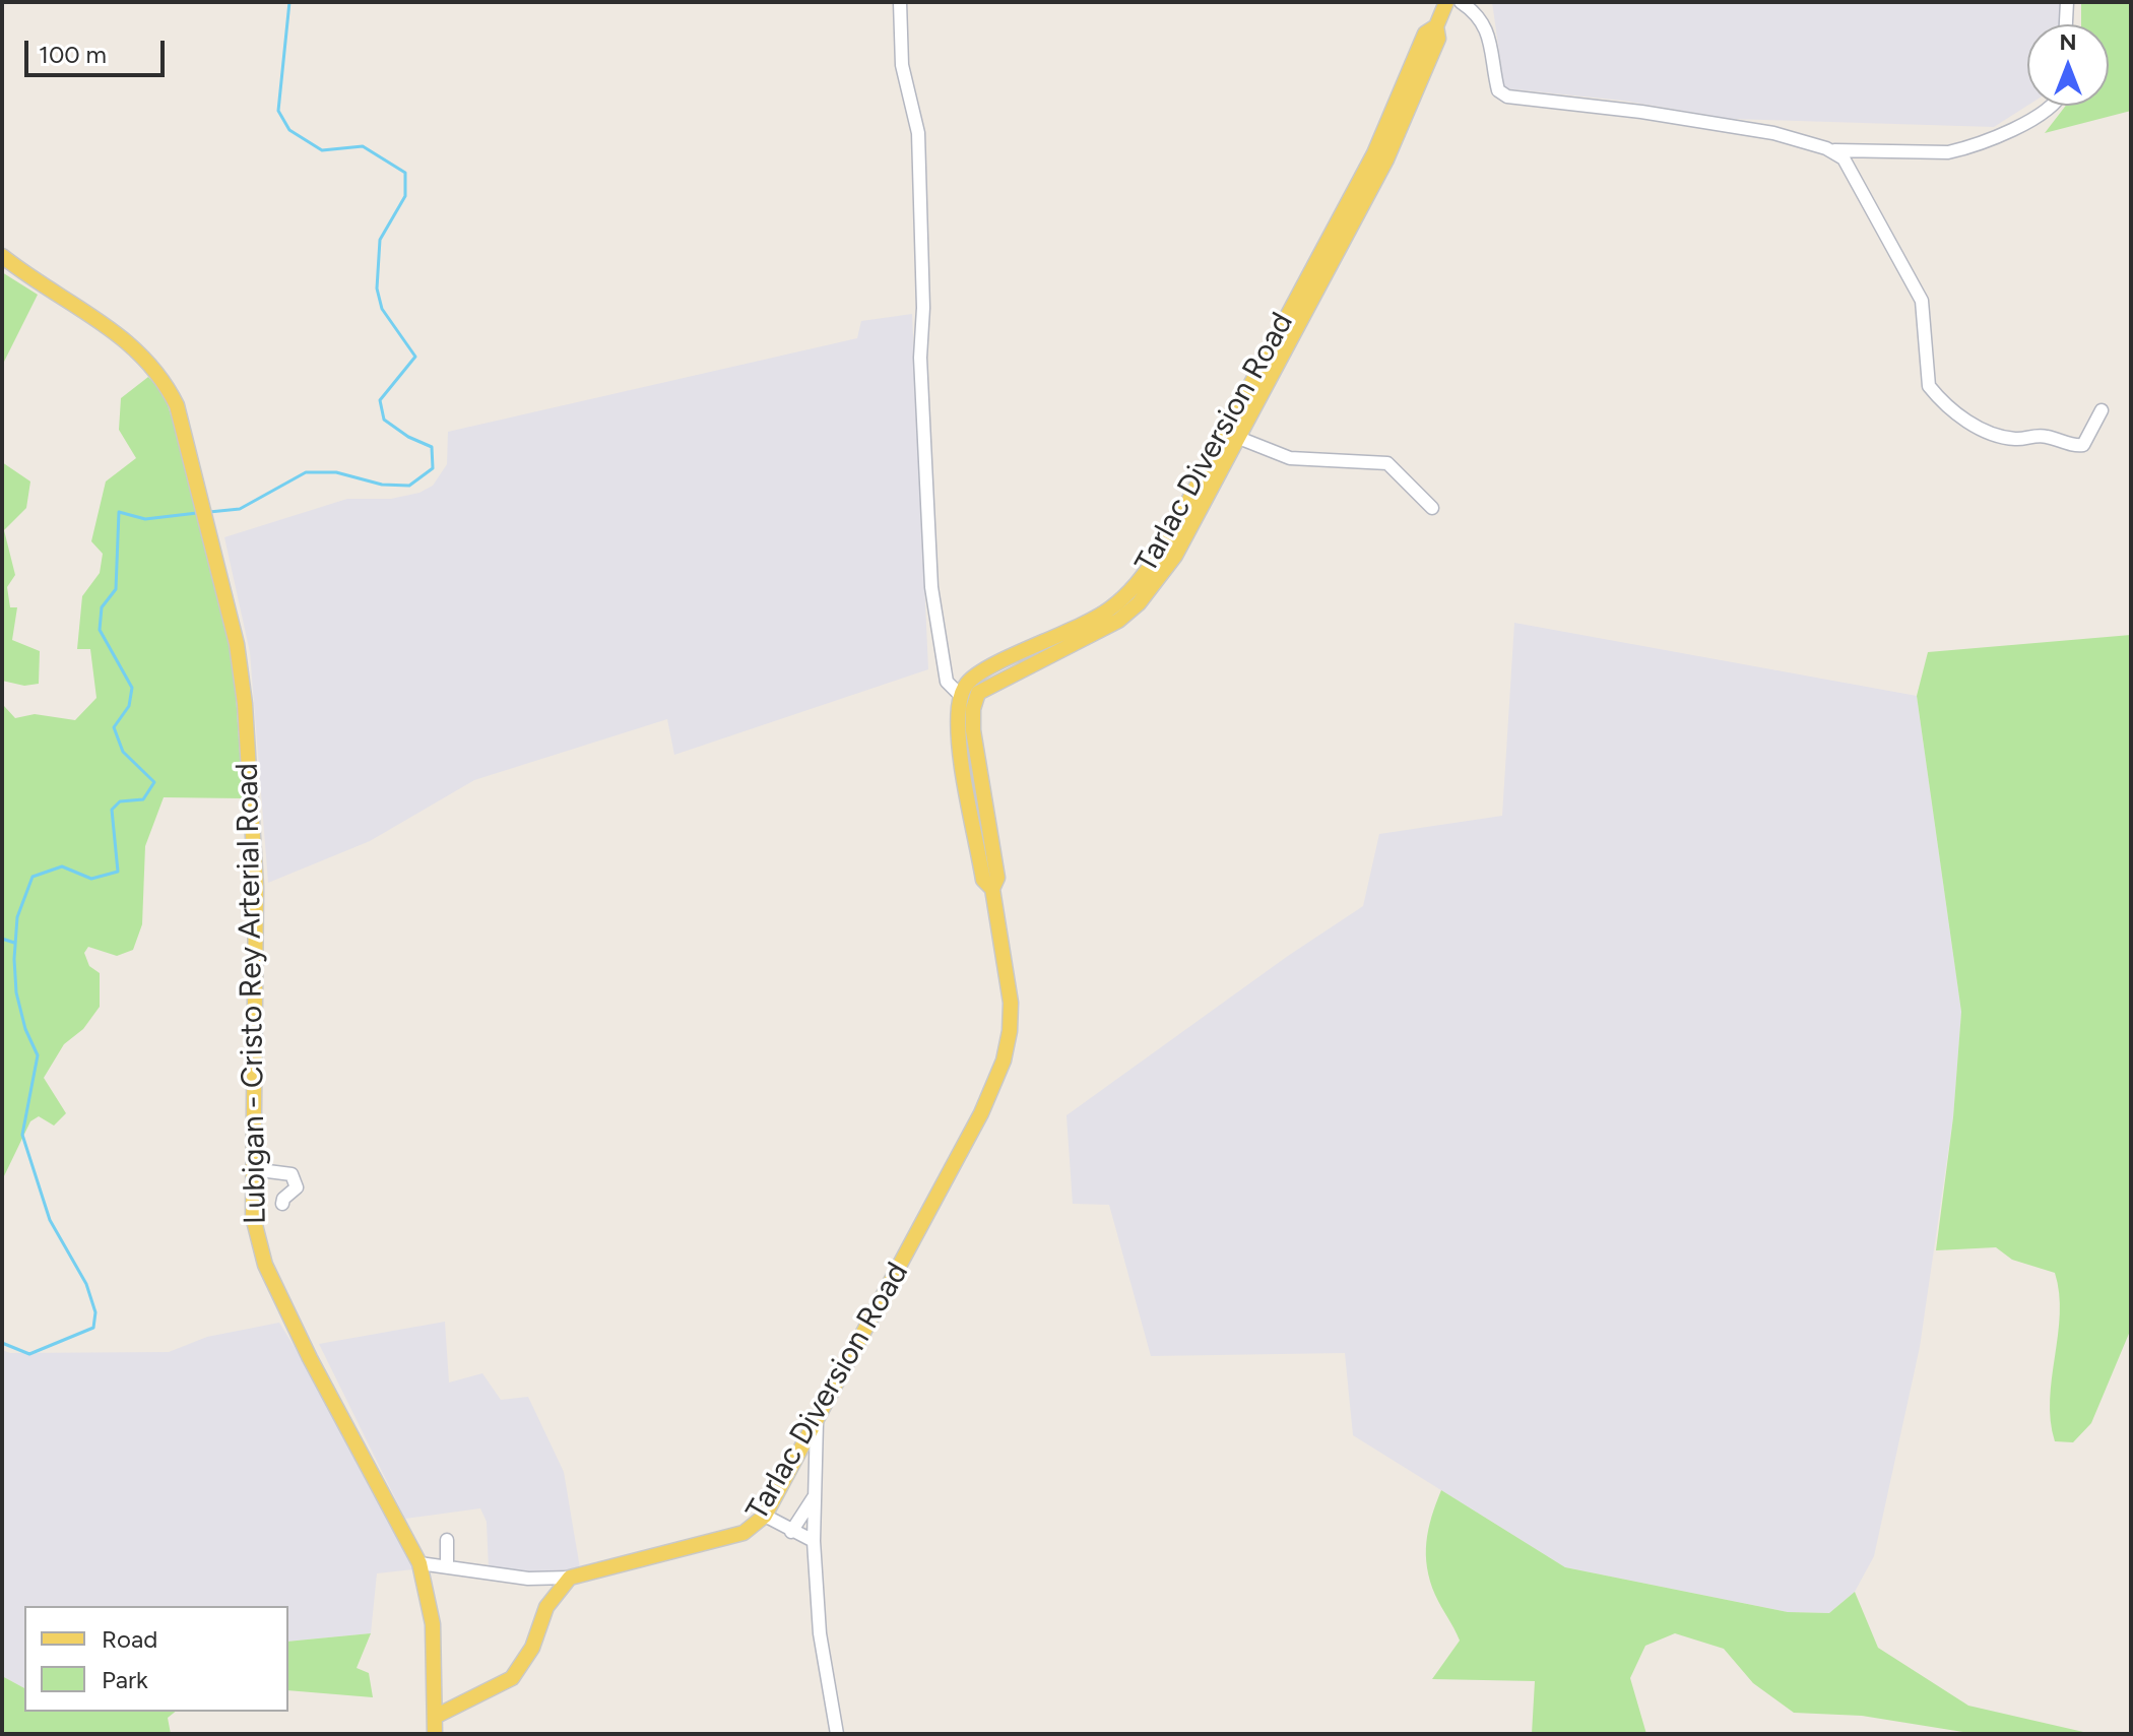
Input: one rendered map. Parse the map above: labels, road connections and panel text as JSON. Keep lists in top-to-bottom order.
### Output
{
  "streets": {
    "main road": ["Tarlac Diversion Road", "Lubigan - Cristo Rey Arterial Road"]
  },
  "legend": ["Road", "Park"],
  "scale_bar": "100 m",
  "north": "top"
}
